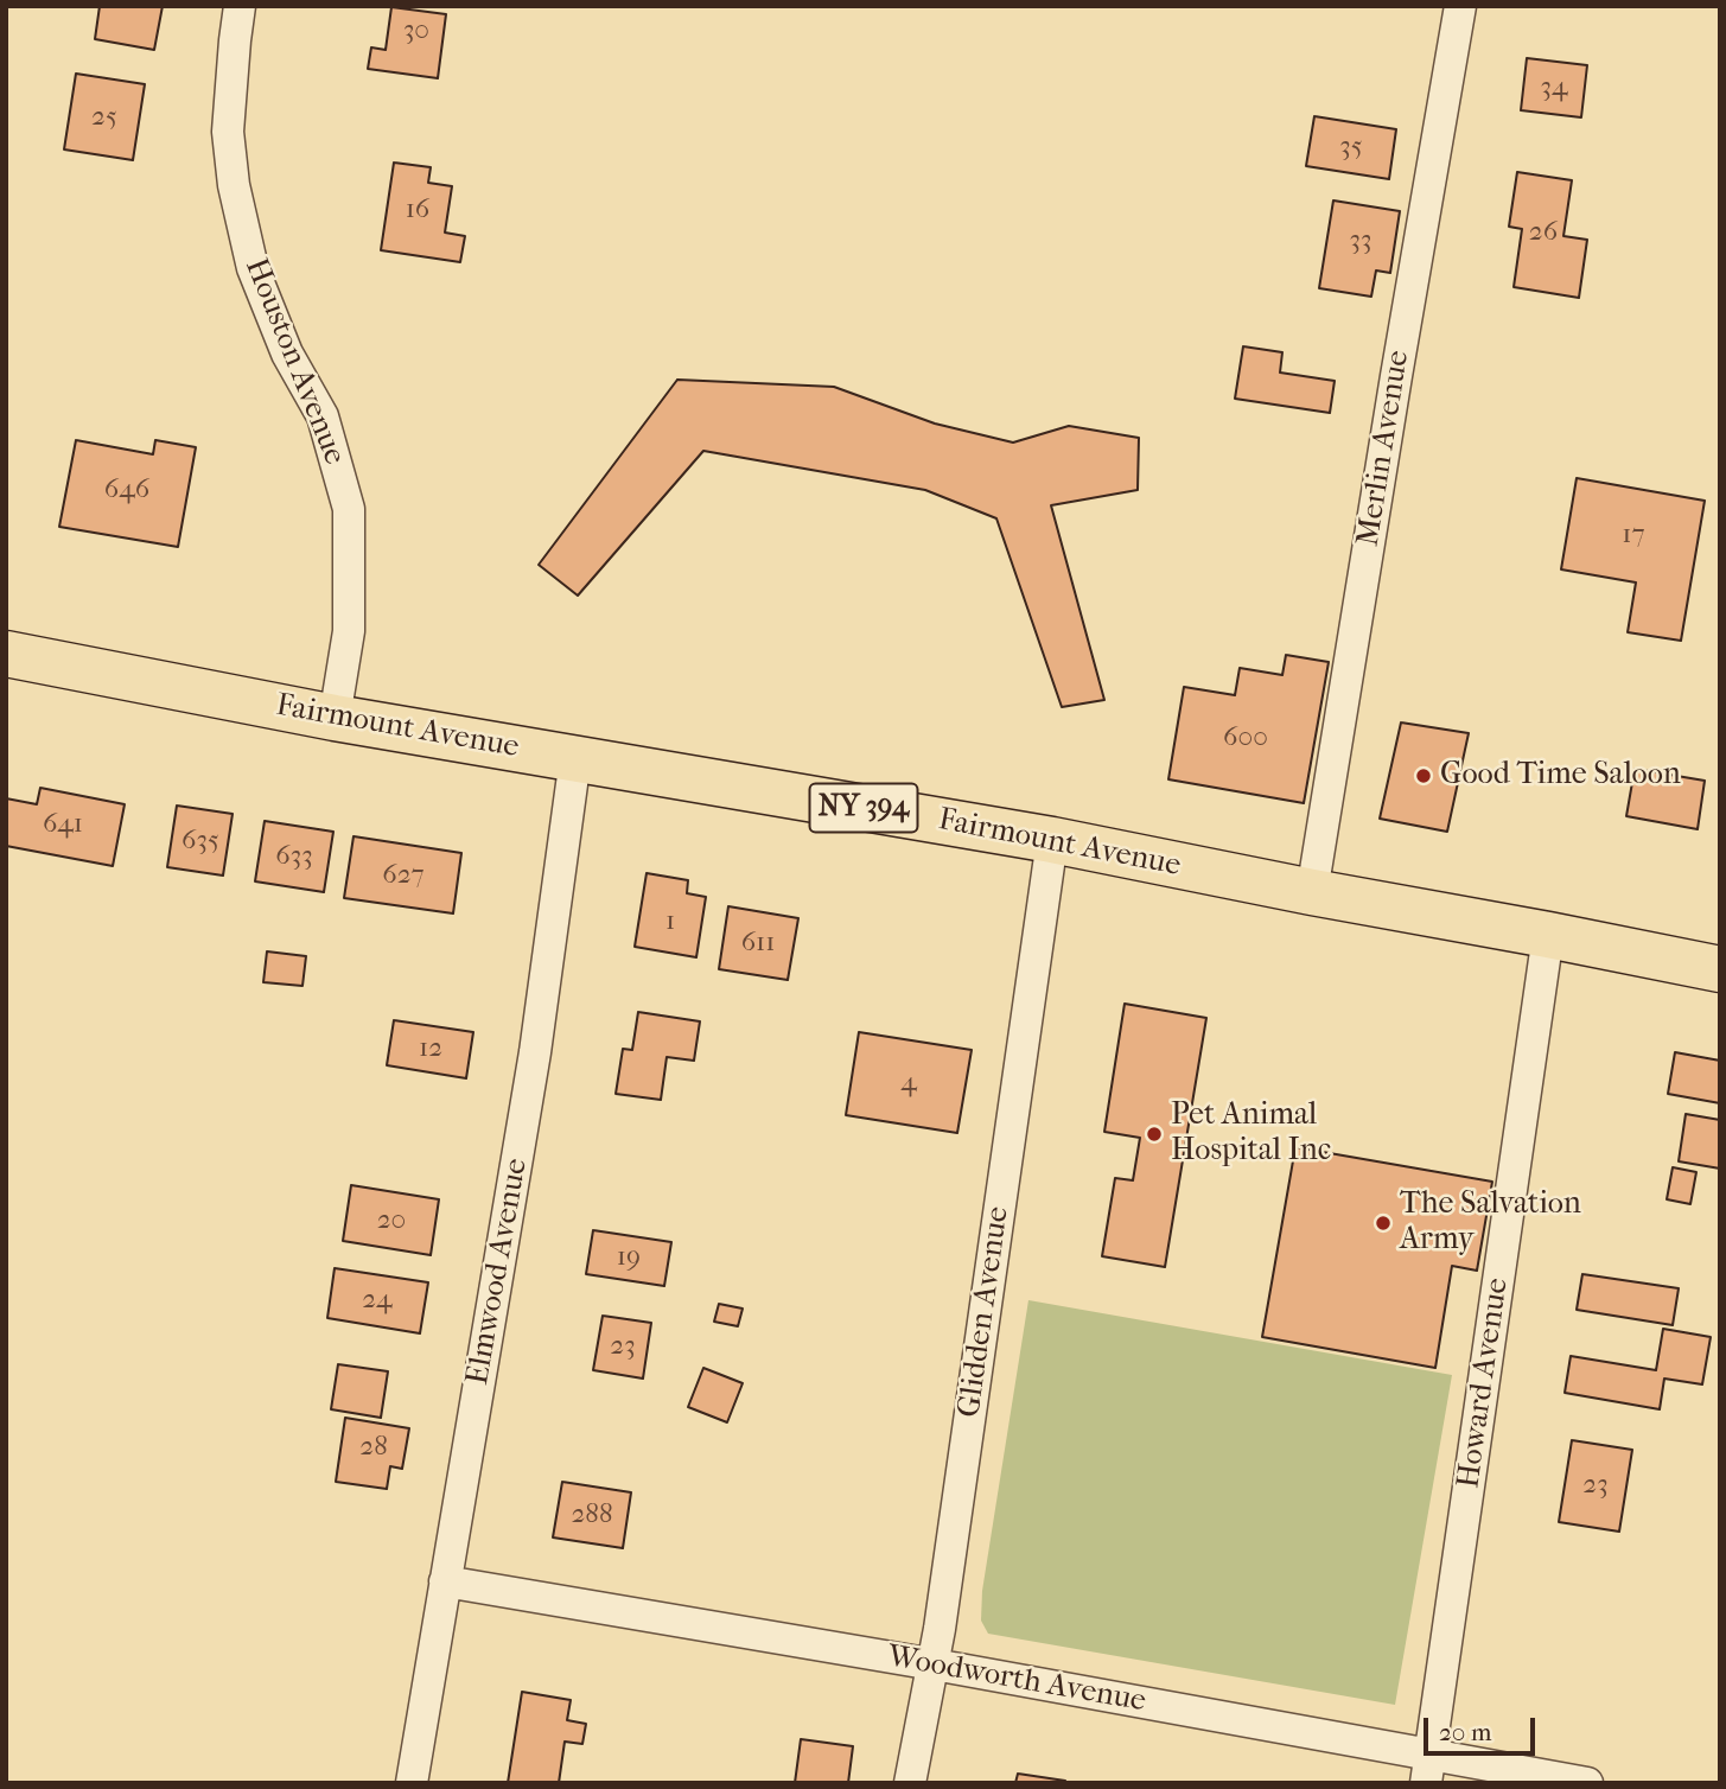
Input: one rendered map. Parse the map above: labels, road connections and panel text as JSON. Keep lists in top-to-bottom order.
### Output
{
  "streets": {
    "main road": ["Fairmount Avenue", "NY 394"],
    "street": [
      "Houston Avenue",
      "Merlin Avenue",
      "Elmwood Avenue",
      "Glidden Avenue",
      "Howard Avenue",
      "Woodworth Avenue"
    ]
  },
  "crossings": [
    ["Houston Avenue", "Fairmount Avenue"],
    ["Merlin Avenue", "Fairmount Avenue"],
    ["Fairmount Avenue", "Elmwood Avenue"],
    ["Fairmount Avenue", "Glidden Avenue"],
    ["Fairmount Avenue", "Howard Avenue"],
    ["Elmwood Avenue", "Woodworth Avenue"],
    ["Glidden Avenue", "Woodworth Avenue"],
    ["Howard Avenue", "Woodworth Avenue"]
  ],
  "places": ["Good Time Saloon", "Pet Animal Hospital Inc", "The Salvation Army"],
  "house_numbers": [
    "30",
    "34",
    "25",
    "35",
    "16",
    "26",
    "33",
    "646",
    "17",
    "600",
    "641",
    "635",
    "633",
    "627",
    "1",
    "611",
    "12",
    "4",
    "20",
    "19",
    "24",
    "23",
    "28",
    "23",
    "288"
  ],
  "scale_bar": "20 m"
}
